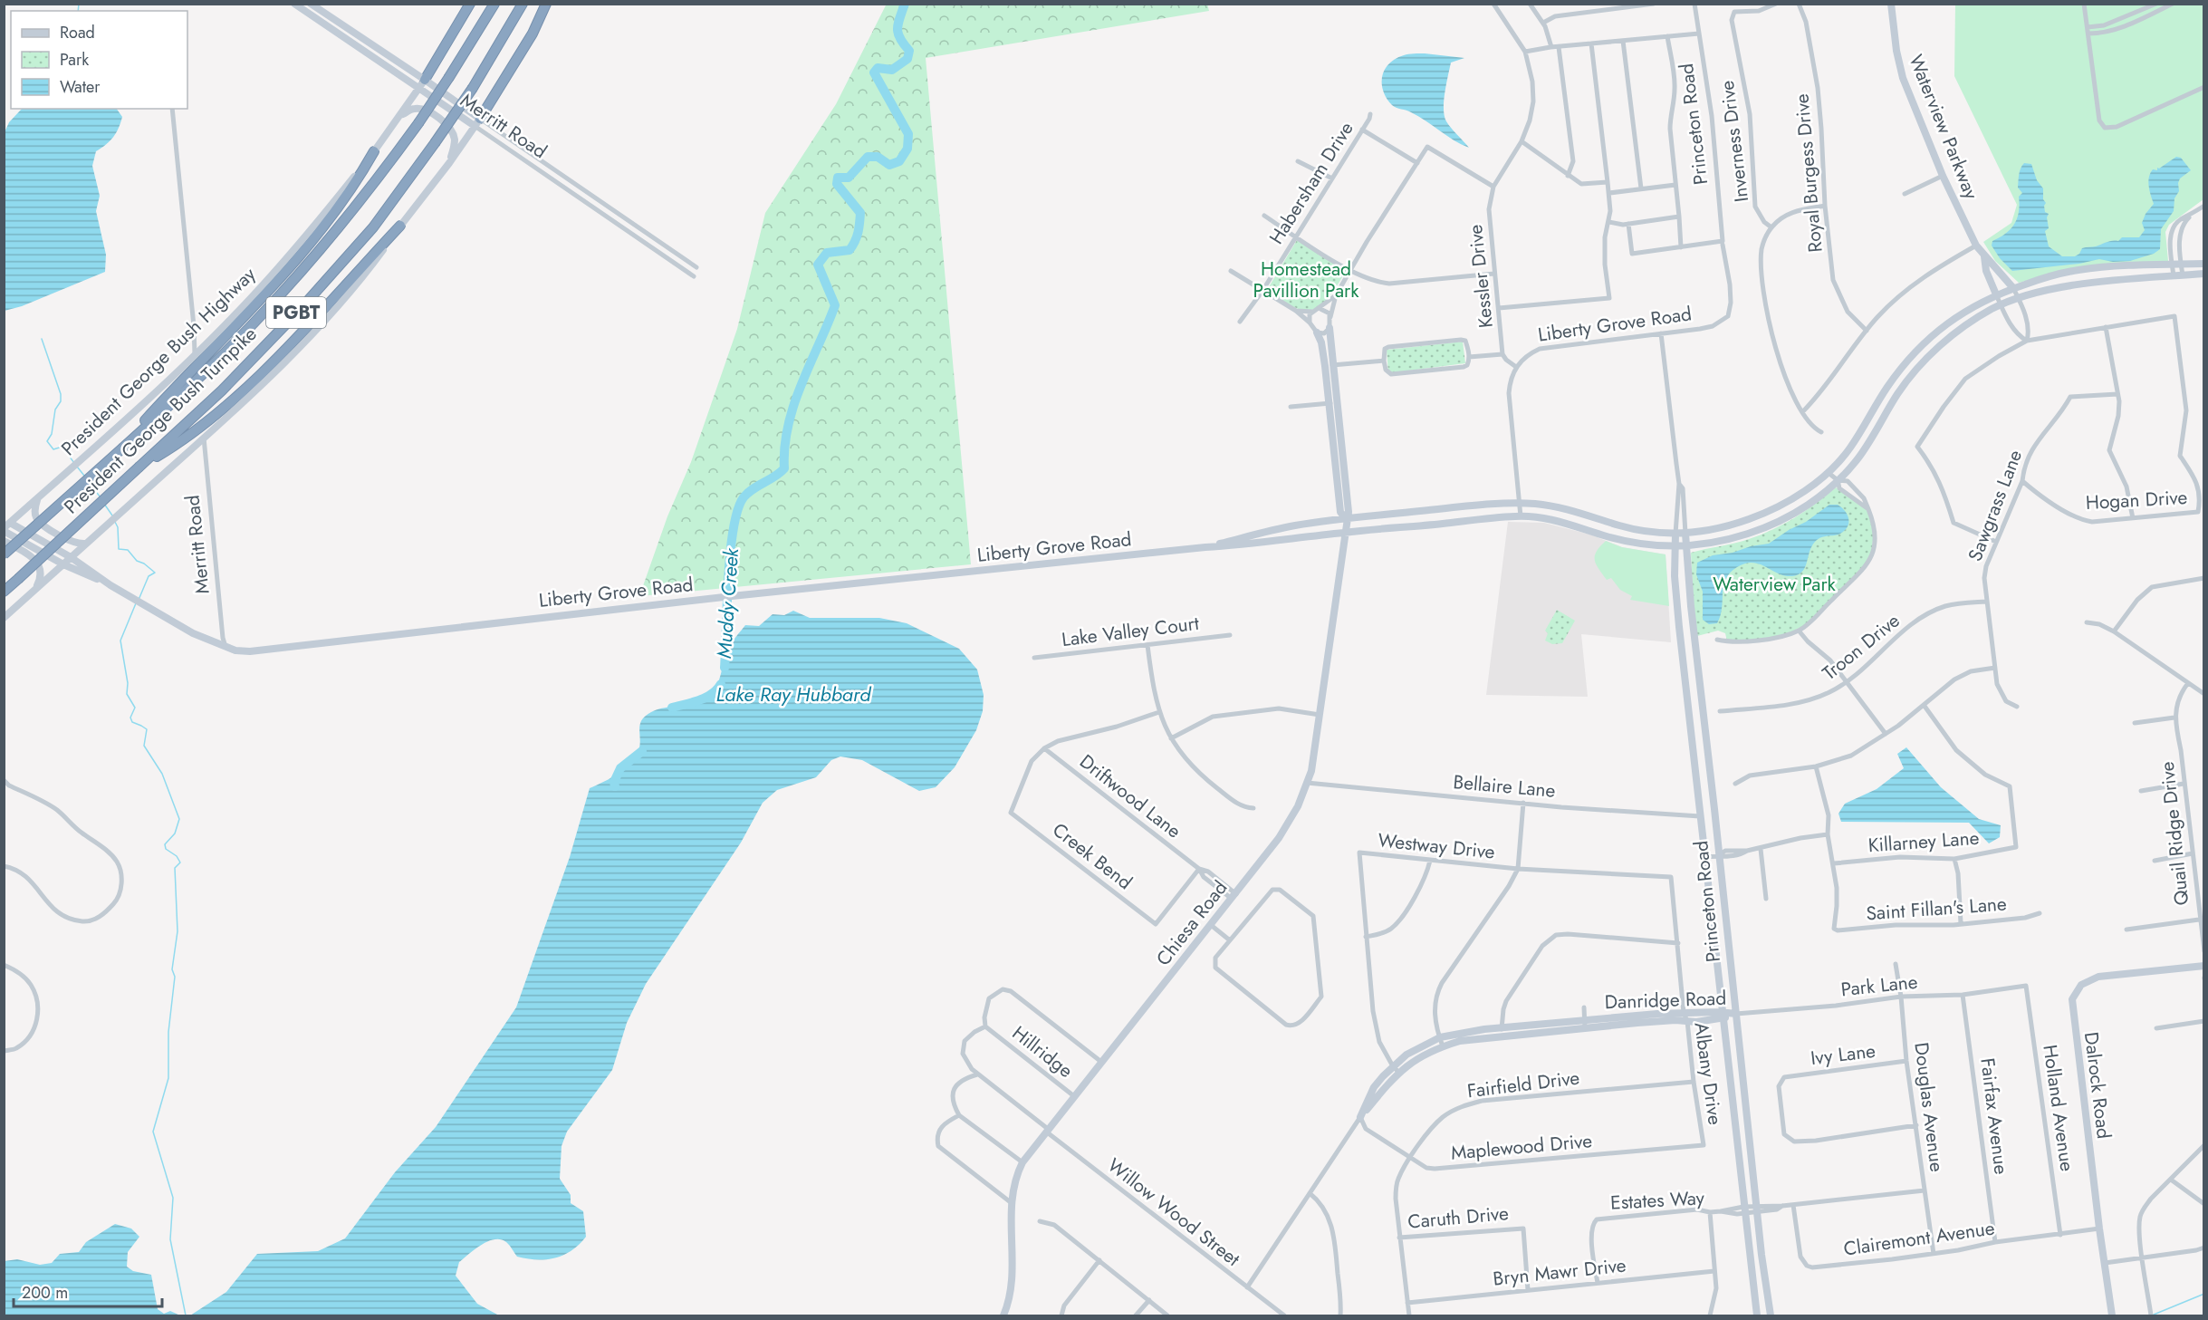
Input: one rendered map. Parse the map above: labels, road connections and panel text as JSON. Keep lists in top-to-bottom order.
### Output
{
  "streets": {
    "highway": ["PGBT", "President George Bush Turnpike"],
    "main road": [
      "Princeton Road",
      "Merritt Road",
      "Waterview Parkway",
      "Liberty Grove Road",
      "President George Bush Highway",
      "Chiesa Road",
      "Danridge Road",
      "Dalrock Road"
    ],
    "street": [
      "Inverness Drive",
      "Royal Burgess Drive",
      "Habersham Drive",
      "Kessler Drive",
      "Hogan Drive",
      "Sawgrass Lane",
      "Lake Valley Court",
      "Troon Drive",
      "Bellaire Lane",
      "Driftwood Lane",
      "Quail Ridge Drive",
      "Killarney Lane",
      "Westway Drive",
      "Creek Bend",
      "Saint Fillan's Lane",
      "Park Lane",
      "Hillridge",
      "Ivy Lane",
      "Albany Drive",
      "Fairfield Drive",
      "Douglas Avenue",
      "Holland Avenue",
      "Fairfax Avenue",
      "Maplewood Drive",
      "Estates Way",
      "Willow Wood Street",
      "Caruth Drive",
      "Clairemont Avenue",
      "Bryn Mawr Drive"
    ]
  },
  "crossings": [
    ["Princeton Road", "Liberty Grove Road"],
    ["Princeton Road", "Bellaire Lane"],
    ["Princeton Road", "Park Lane"],
    ["Princeton Road", "Danridge Road"],
    ["Princeton Road", "Estates Way"],
    ["Merritt Road", "Liberty Grove Road"],
    ["Merritt Road", "President George Bush Highway"],
    ["Waterview Parkway", "Liberty Grove Road"],
    ["Kessler Drive", "Liberty Grove Road"],
    ["Liberty Grove Road", "President George Bush Highway"],
    ["Liberty Grove Road", "Chiesa Road"],
    ["Hogan Drive", "Sawgrass Lane"],
    ["Sawgrass Lane", "Troon Drive"],
    ["Bellaire Lane", "Chiesa Road"],
    ["Driftwood Lane", "Creek Bend"],
    ["Driftwood Lane", "Chiesa Road"],
    ["Killarney Lane", "Saint Fillan's Lane"],
    ["Westway Drive", "Danridge Road"],
    ["Westway Drive", "Albany Drive"],
    ["Chiesa Road", "Hillridge"],
    ["Chiesa Road", "Willow Wood Street"],
    ["Park Lane", "Danridge Road"],
    ["Park Lane", "Douglas Avenue"],
    ["Park Lane", "Holland Avenue"],
    ["Park Lane", "Fairfax Avenue"],
    ["Danridge Road", "Albany Drive"],
    ["Danridge Road", "Maplewood Drive"],
    ["Danridge Road", "Willow Wood Street"],
    ["Ivy Lane", "Douglas Avenue"],
    ["Albany Drive", "Fairfield Drive"],
    ["Albany Drive", "Maplewood Drive"],
    ["Fairfield Drive", "Maplewood Drive"],
    ["Fairfield Drive", "Caruth Drive"],
    ["Fairfield Drive", "Bryn Mawr Drive"],
    ["Dalrock Road", "Clairemont Avenue"],
    ["Douglas Avenue", "Estates Way"],
    ["Douglas Avenue", "Clairemont Avenue"],
    ["Holland Avenue", "Clairemont Avenue"],
    ["Fairfax Avenue", "Clairemont Avenue"],
    ["Estates Way", "Clairemont Avenue"],
    ["Estates Way", "Bryn Mawr Drive"],
    ["Caruth Drive", "Bryn Mawr Drive"]
  ],
  "water": ["Muddy Creek", "Lake Ray Hubbard"],
  "parks": ["Homestead Pavillion Park", "Waterview Park"],
  "legend": ["Road", "Park", "Water"],
  "scale_bar": "200 m"
}
